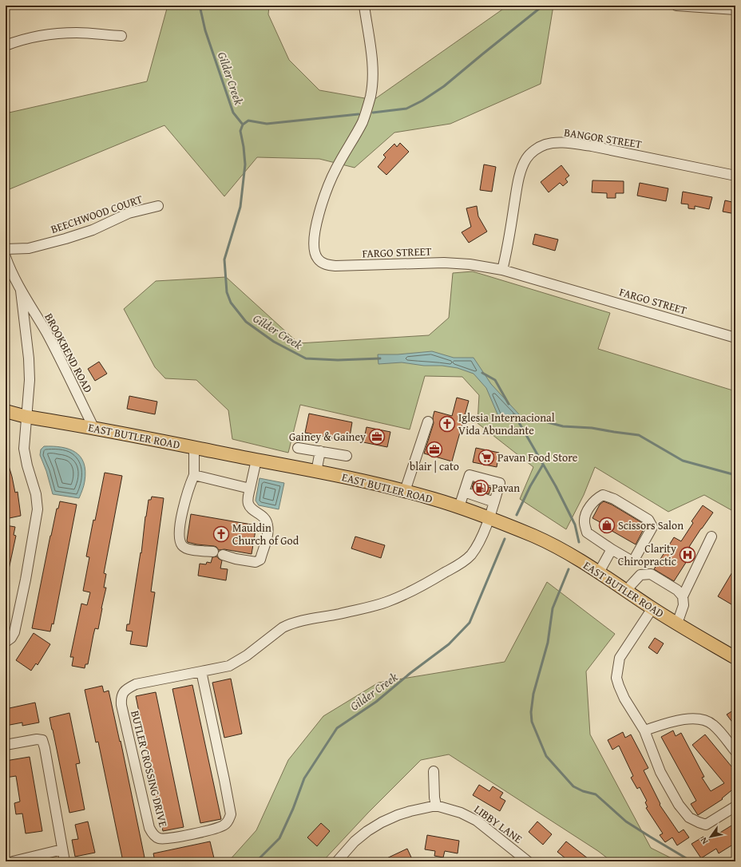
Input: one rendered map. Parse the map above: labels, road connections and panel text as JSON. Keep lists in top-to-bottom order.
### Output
{
  "streets": {
    "main road": ["EAST BUTLER ROAD"],
    "street": [
      "BANGOR STREET",
      "BEECHWOOD COURT",
      "FARGO STREET",
      "BROOKBEND ROAD",
      "BUTLER CROSSING DRIVE",
      "LIBBY LANE"
    ]
  },
  "crossings": [
    ["BANGOR STREET", "FARGO STREET"],
    ["BROOKBEND ROAD", "EAST BUTLER ROAD"],
    ["EAST BUTLER ROAD", "BUTLER CROSSING DRIVE"]
  ],
  "water": ["Gilder Creek"],
  "places": {
    "church": ["Iglesia Internacional Vida Abundante", "Mauldin Church of God"],
    "office": ["Gainey & Gainey", "blair | cato"],
    "supermarket": ["Pavan Food Store"],
    "fuel station": ["Pavan"],
    "shop": ["Scissors Salon"],
    "hospital": ["Clarity Chiropractic"]
  },
  "north": "bottom left"
}
